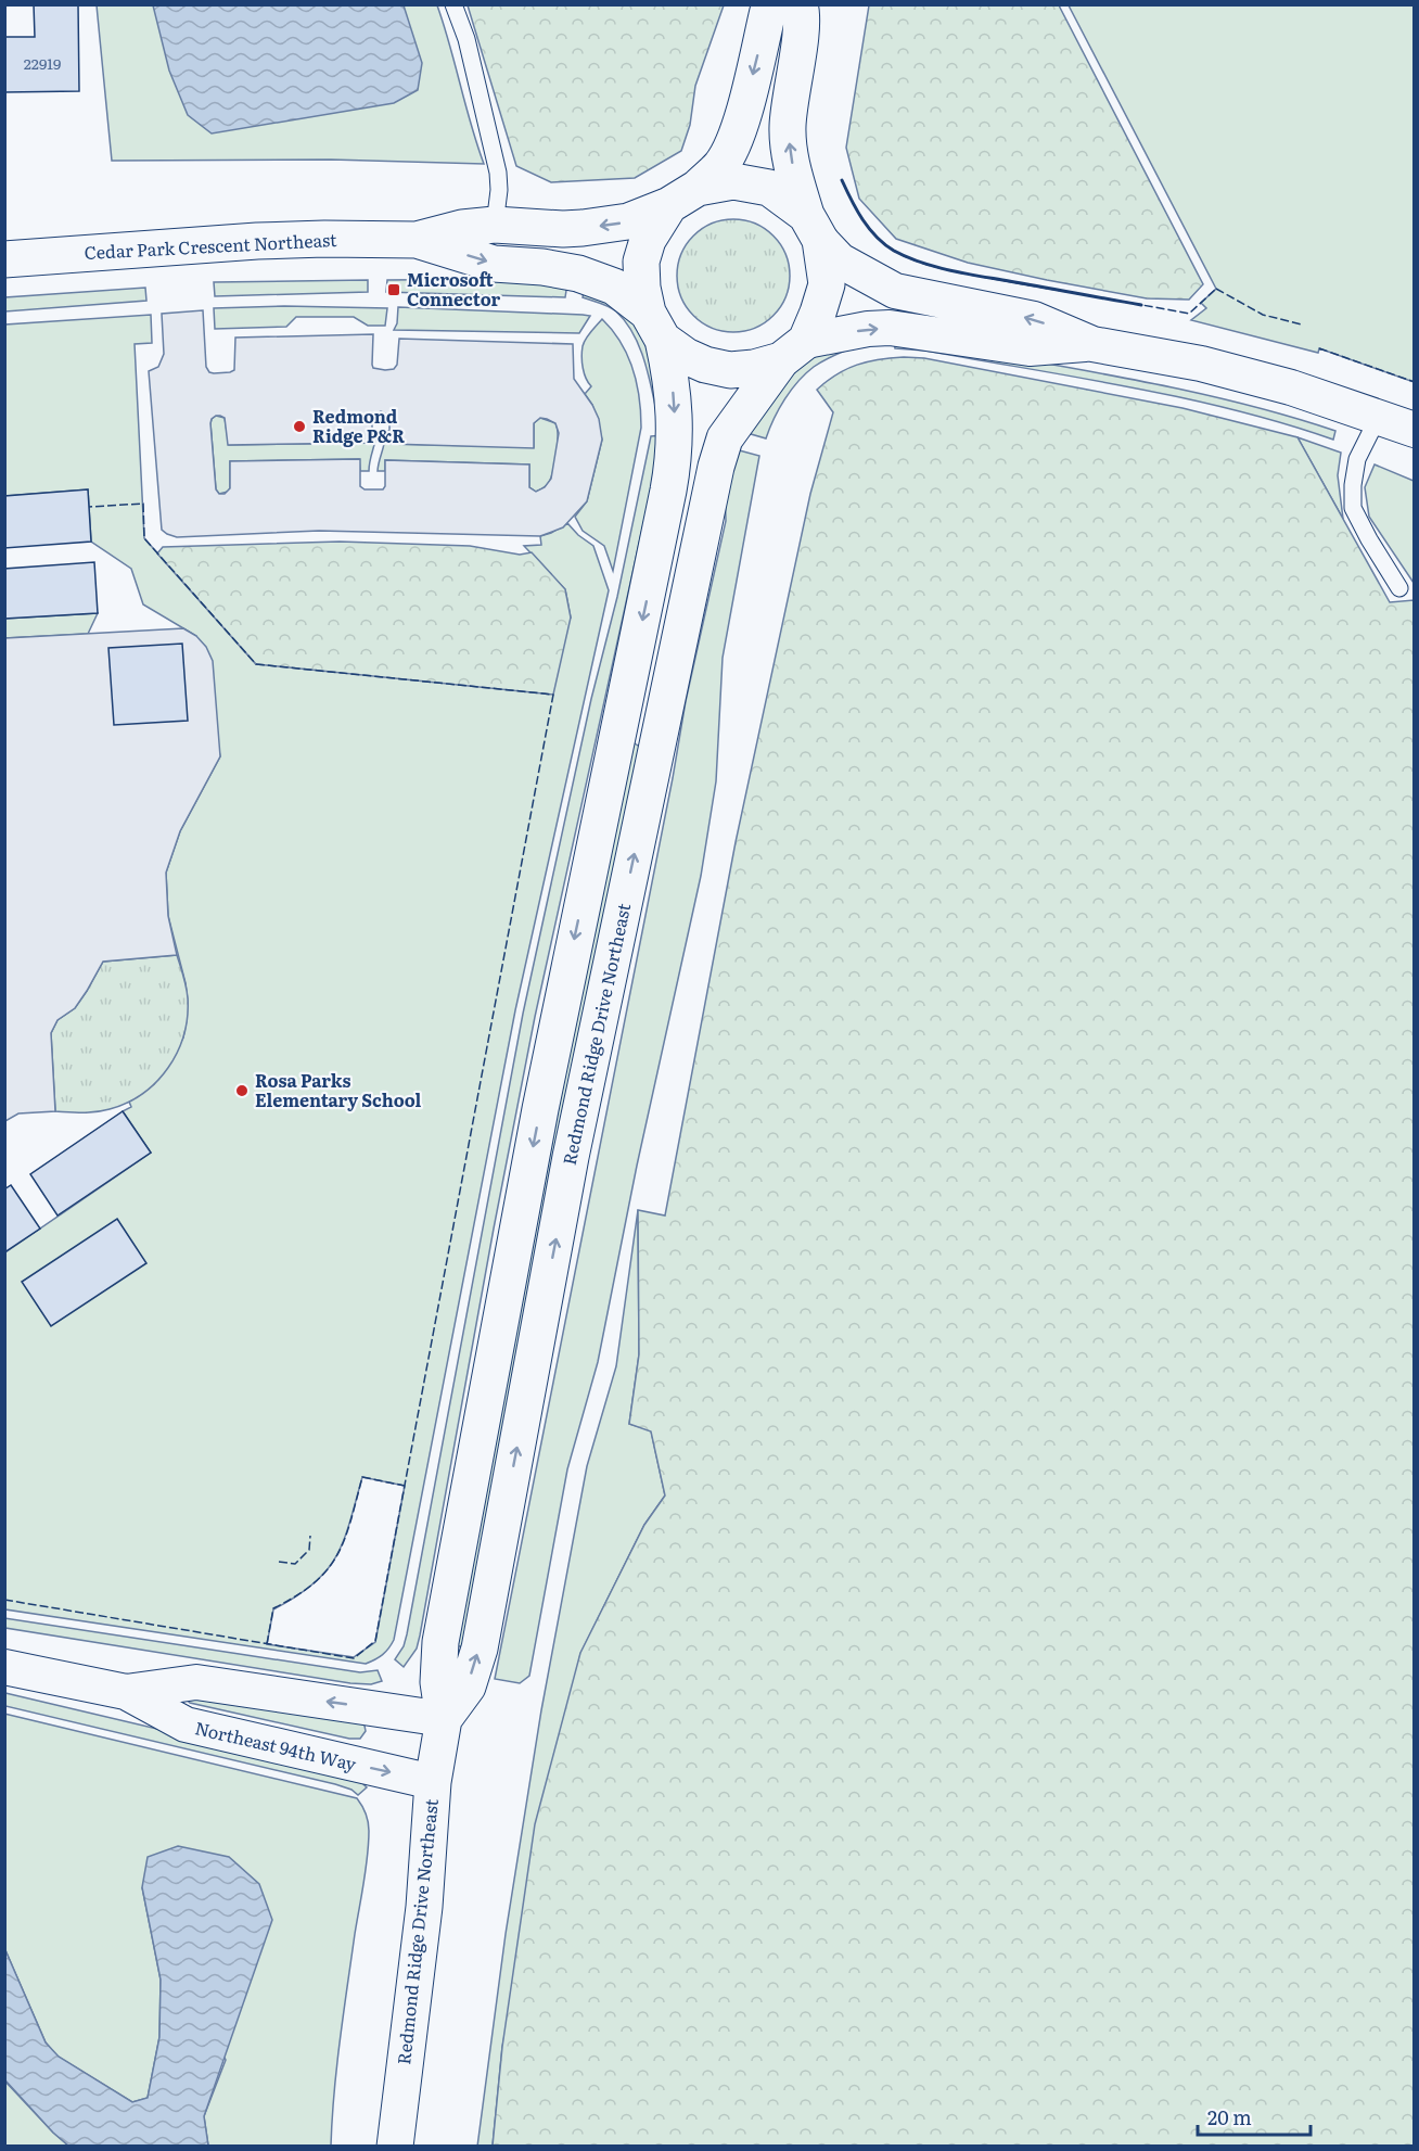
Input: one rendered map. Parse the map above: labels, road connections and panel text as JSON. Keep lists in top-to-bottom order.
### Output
{
  "streets": {
    "street": ["Cedar Park Crescent Northeast", "Redmond Ridge Drive Northeast", "Northeast 94th Way"]
  },
  "crossings": [
    ["Cedar Park Crescent Northeast", "Redmond Ridge Drive Northeast"],
    ["Redmond Ridge Drive Northeast", "Northeast 94th Way"]
  ],
  "places": {
    "transit": ["Microsoft Connector"],
    "other": ["Redmond Ridge P&R", "Rosa Parks Elementary School"]
  },
  "house_numbers": ["22919"],
  "scale_bar": "20 m"
}
